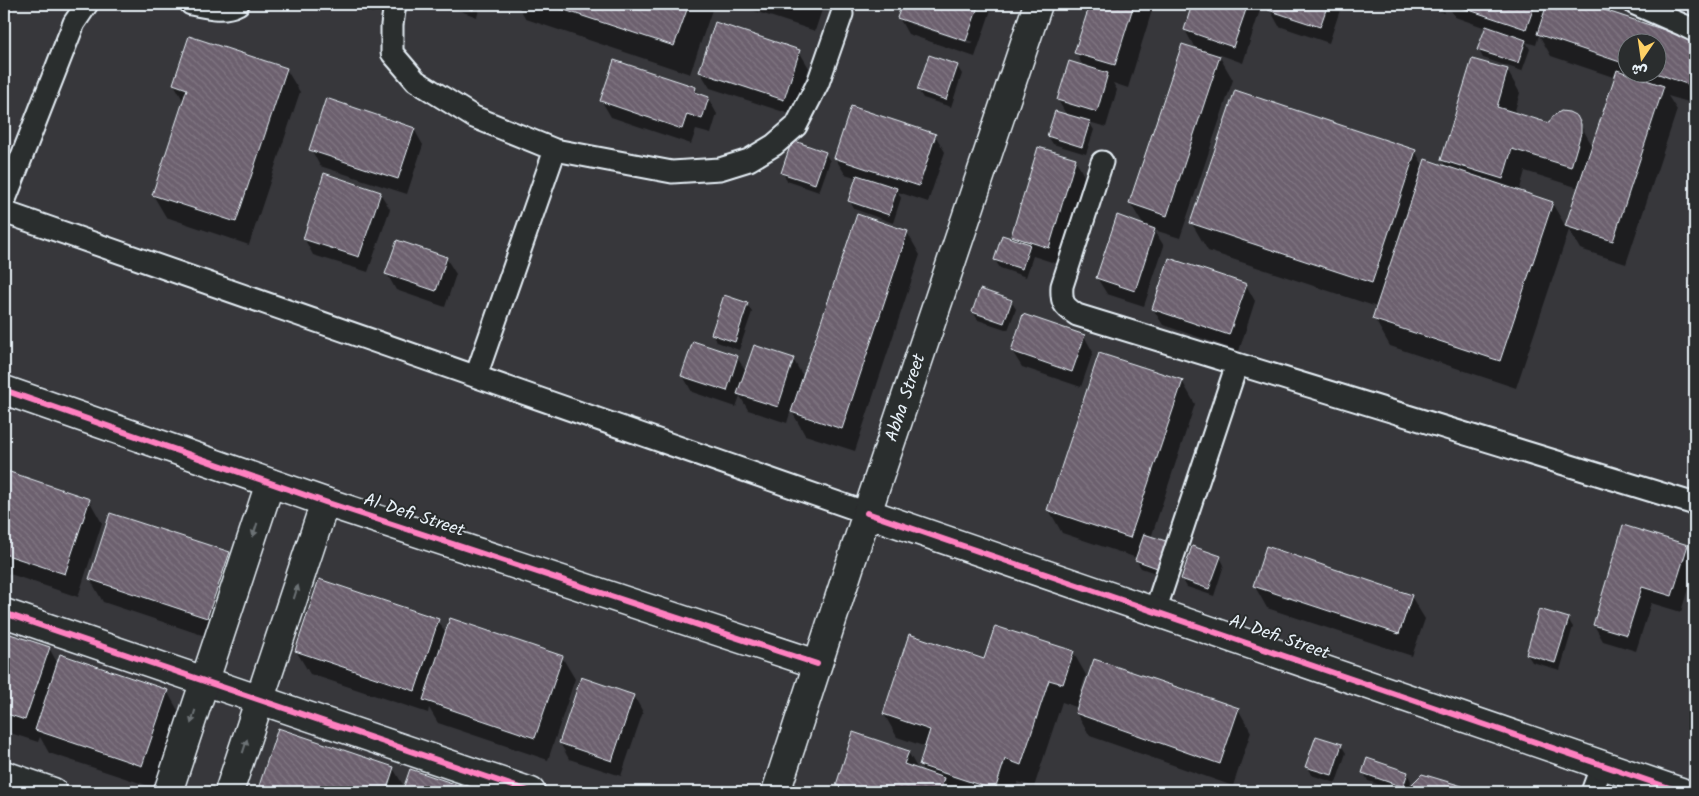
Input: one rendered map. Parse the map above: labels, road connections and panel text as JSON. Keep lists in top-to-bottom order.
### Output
{
  "streets": {
    "street": ["Abha Street", "Al Defi Street"]
  },
  "crossings": [
    ["Abha Street", "Al Defi Street"]
  ],
  "north": "bottom"
}
